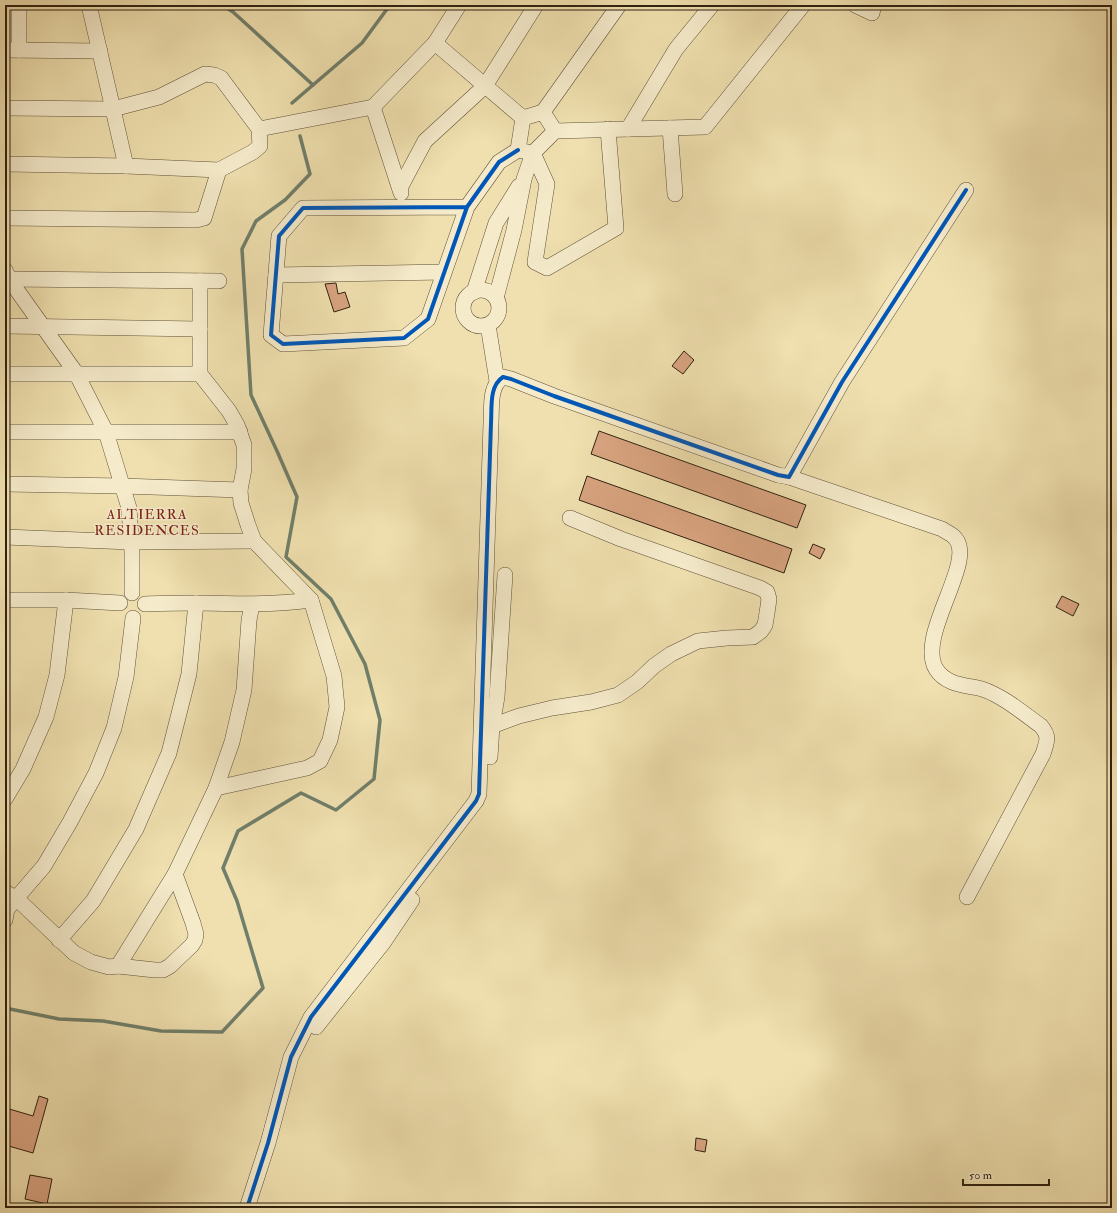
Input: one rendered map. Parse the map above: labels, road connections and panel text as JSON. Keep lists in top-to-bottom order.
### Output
{
  "districts": ["ALTIERRA RESIDENCES"],
  "scale_bar": "50 m"
}
